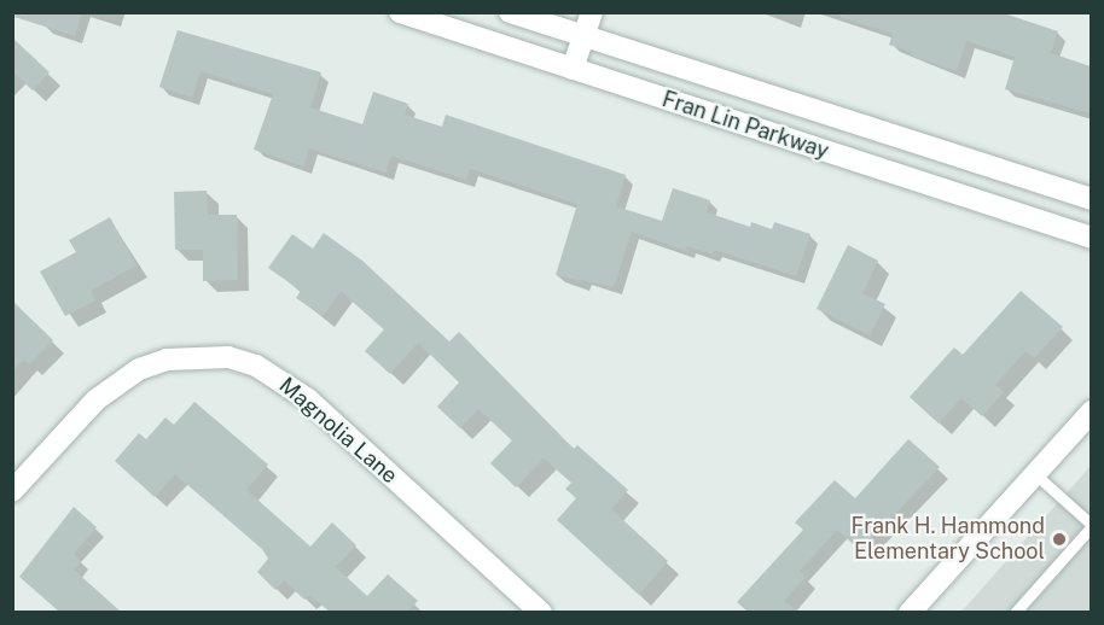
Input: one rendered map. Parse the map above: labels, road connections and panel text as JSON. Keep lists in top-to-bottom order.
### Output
{
  "streets": {
    "street": ["Fran Lin Parkway", "Magnolia Lane"]
  },
  "places": ["Frank H. Hammond Elementary School"]
}
